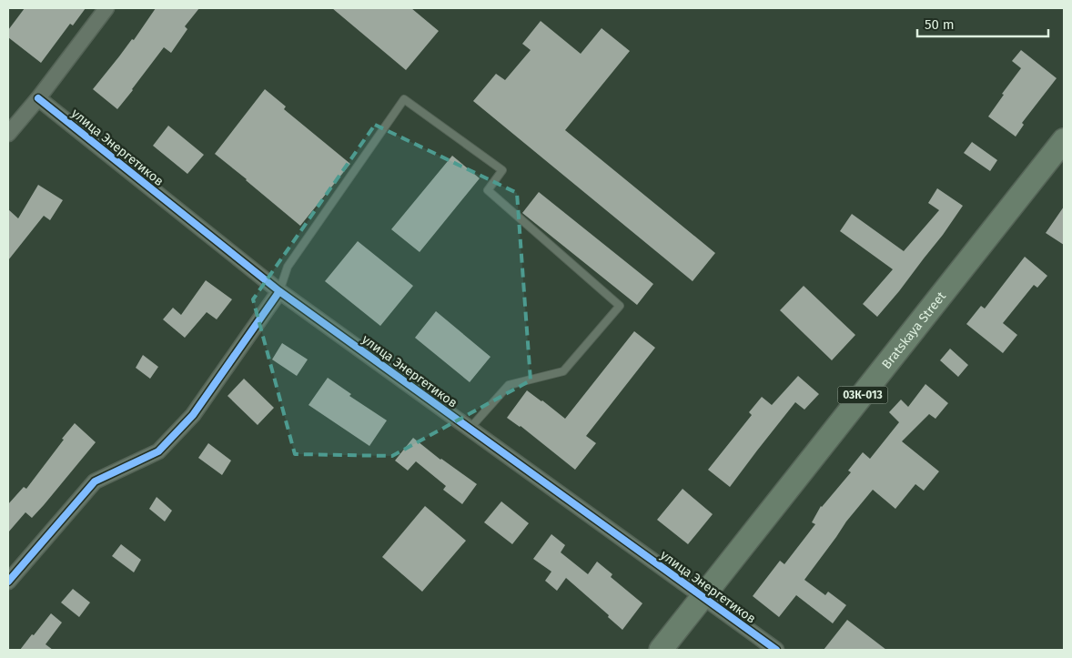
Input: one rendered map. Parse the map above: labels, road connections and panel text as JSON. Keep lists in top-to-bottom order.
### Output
{
  "streets": {
    "main road": ["Bratskaya Street", "03К-013"],
    "street": ["улица Энергетиков"]
  },
  "crossings": [
    ["улица Энергетиков", "Bratskaya Street"]
  ],
  "scale_bar": "50 m"
}
